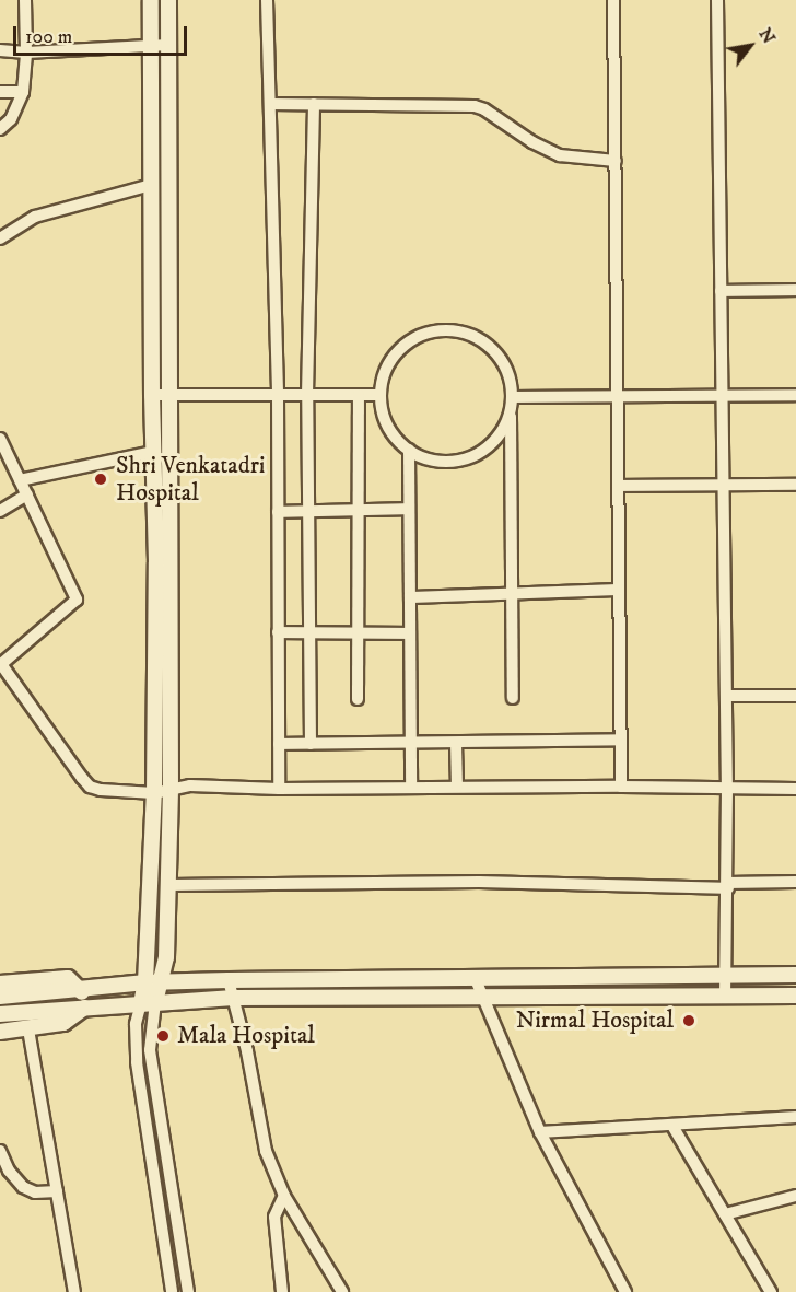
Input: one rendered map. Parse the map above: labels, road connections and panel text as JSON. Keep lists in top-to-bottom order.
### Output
{
  "places": ["Shri Venkatadri Hospital", "Nirmal Hospital", "Mala Hospital"],
  "scale_bar": "100 m",
  "north": "top right"
}
